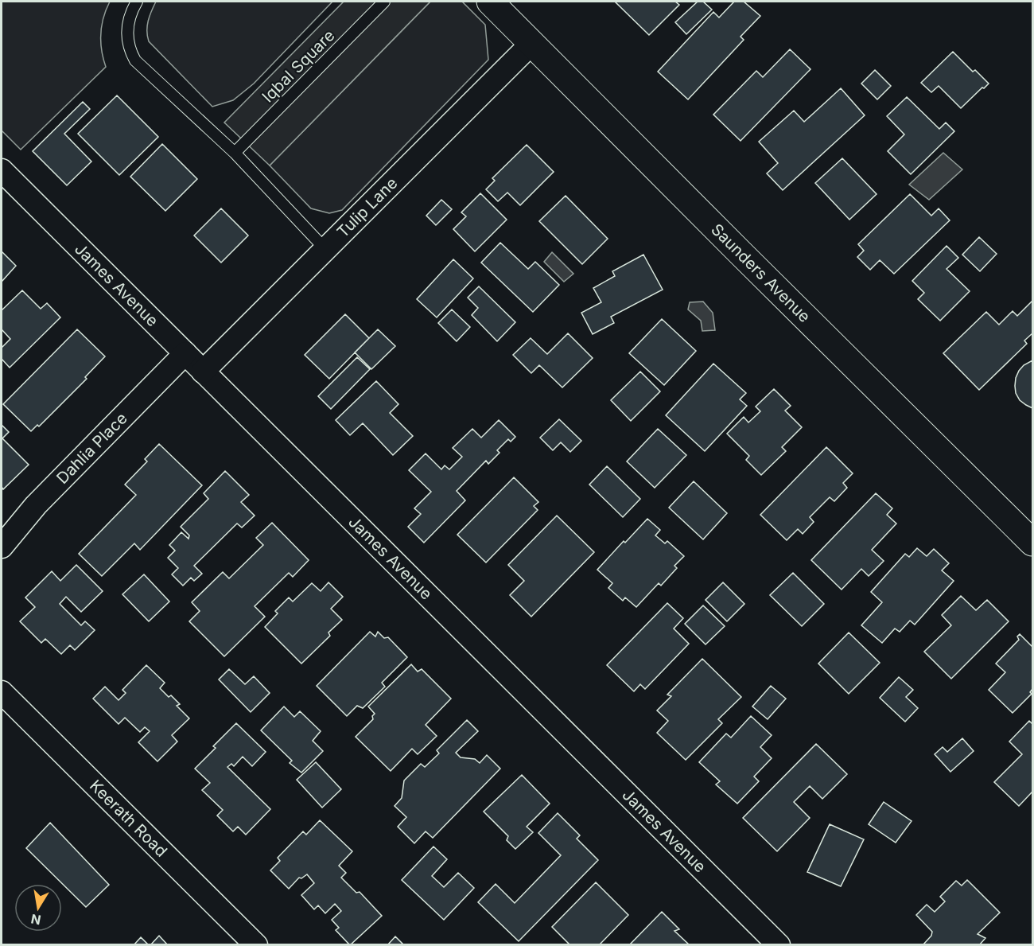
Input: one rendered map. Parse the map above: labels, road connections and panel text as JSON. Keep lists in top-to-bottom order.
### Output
{
  "streets": {
    "street": [
      "Tulip Lane",
      "Saunders Avenue",
      "James Avenue",
      "Dahlia Place",
      "Keerath Road"
    ],
    "lane": ["Iqbal Square"]
  },
  "crossings": [
    ["Tulip Lane", "Saunders Avenue"],
    ["Tulip Lane", "James Avenue"],
    ["James Avenue", "Dahlia Place"]
  ],
  "north": "bottom"
}
